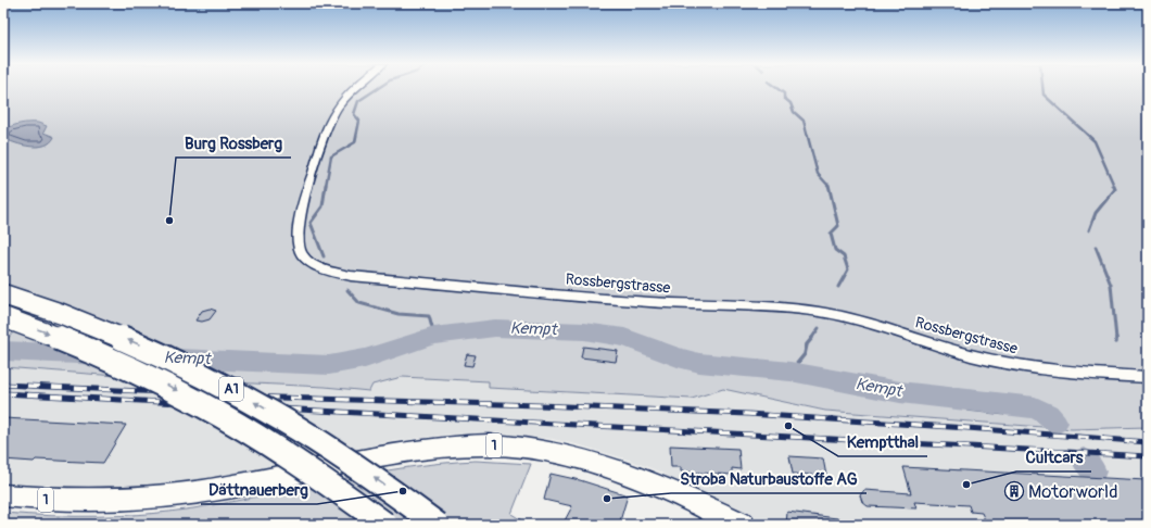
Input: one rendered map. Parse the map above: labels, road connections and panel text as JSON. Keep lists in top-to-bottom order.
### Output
{
  "streets": {
    "highway": ["A1"],
    "main road": ["1"],
    "street": ["Rossbergstrasse"]
  },
  "water": ["Kempt"],
  "places": {
    "other": [
      "Burg Rossberg",
      "Kemptthal",
      "Cultcars",
      "Dättnauerberg",
      "Stroba Naturbaustoffe AG"
    ],
    "building": ["Motorworld"]
  }
}
